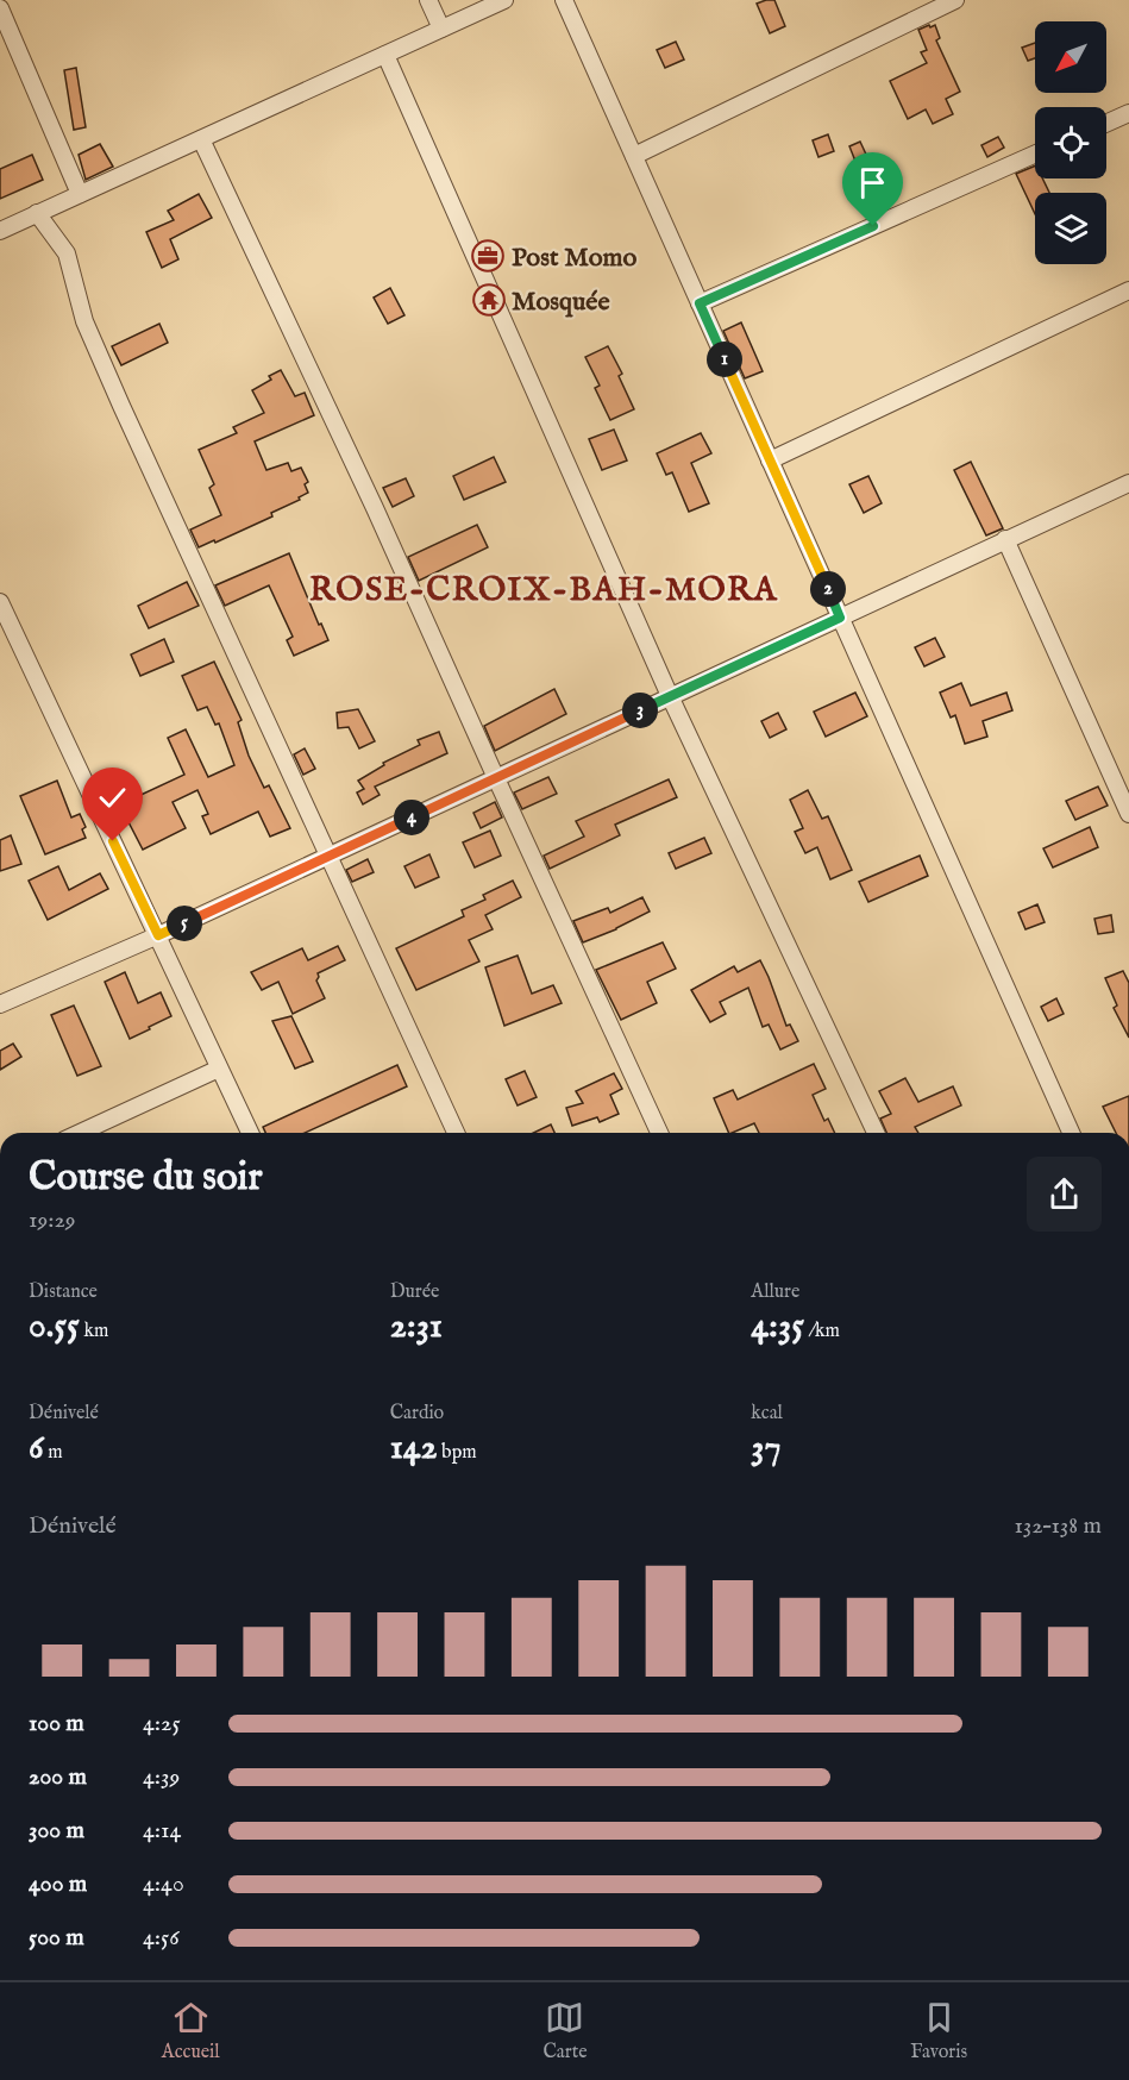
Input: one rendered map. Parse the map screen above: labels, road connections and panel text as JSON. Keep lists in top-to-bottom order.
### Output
{
  "districts": ["ROSE-CROIX-BAH-MORA"],
  "places": {
    "office": ["Post Momo"],
    "temple": ["Mosquée"]
  },
  "north": "bottom left",
  "page": {
    "pins": [
      "1",
      "2",
      "3",
      "4",
      "5"
    ],
    "heading": ["Course du soir", "19:29"],
    "stats": [
      ["Distance", "0.55 km"],
      ["Durée", "2:31"],
      ["Allure", "4:35 /km"],
      ["Dénivelé", "6 m"],
      ["Cardio", "142 bpm"],
      ["kcal", "37"]
    ],
    "chart": ["Dénivelé", "132–138 m"],
    "list": [
      {
        "name": "100 m",
        "note": "4:25"
      },
      {
        "name": "200 m",
        "note": "4:39"
      },
      {
        "name": "300 m",
        "note": "4:14"
      },
      {
        "name": "400 m",
        "note": "4:40"
      },
      {
        "name": "500 m",
        "note": "4:56"
      }
    ],
    "tabs": ["Accueil", "Carte", "Favoris"]
  }
}
